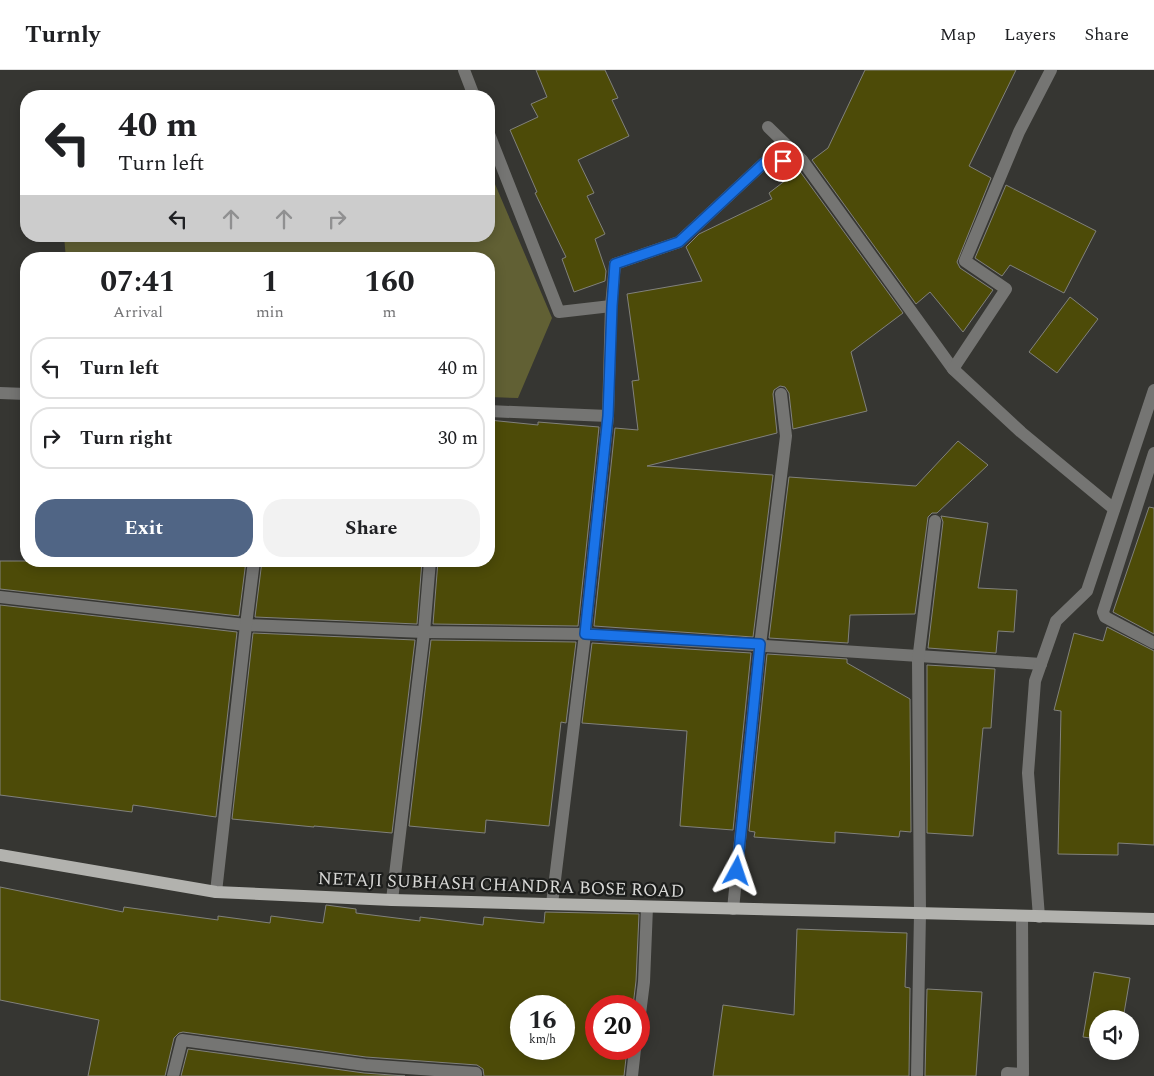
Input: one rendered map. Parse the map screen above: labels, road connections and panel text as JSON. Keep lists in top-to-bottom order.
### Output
{
  "streets": {
    "main road": ["NETAJI SUBHASH CHANDRA BOSE ROAD"]
  },
  "page": {
    "header": "Turnly",
    "nav": ["Map", "Layers", "Share"],
    "turn": ["40 m", "Turn left"],
    "eta": [
      "07:41",
      "Arrival",
      "1",
      "min",
      "160",
      "m"
    ],
    "list": [
      {
        "name": "Turn left",
        "value": "40 m"
      },
      {
        "name": "Turn right",
        "value": "30 m"
      }
    ],
    "buttons": ["Exit", "Share"],
    "speed": "16 km/h",
    "limit": "20"
  }
}
